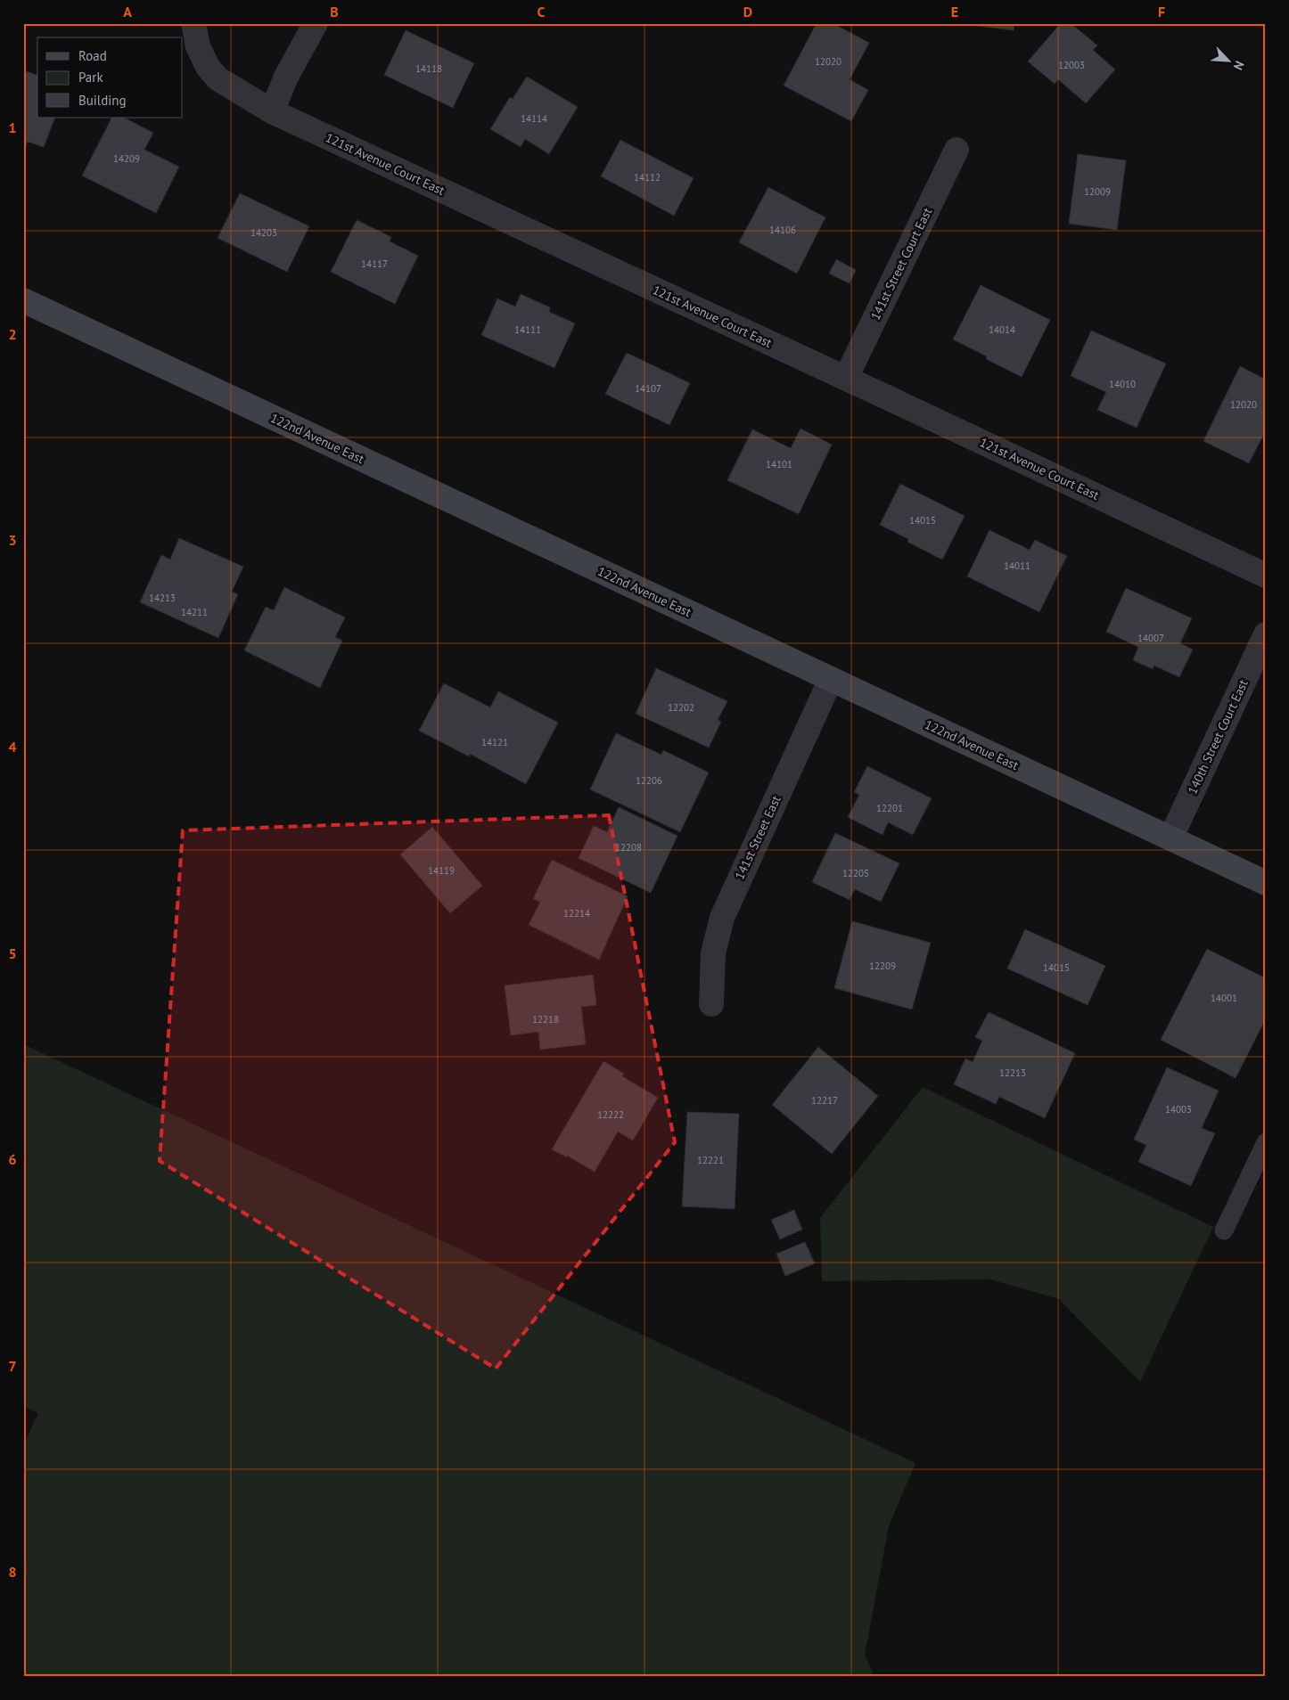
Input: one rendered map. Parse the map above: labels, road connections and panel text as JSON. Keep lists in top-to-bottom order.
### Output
{
  "streets": {
    "main road": ["122nd Avenue East"],
    "street": [
      "121st Avenue Court East",
      "141st Street Court East",
      "140th Street Court East",
      "141st Street East"
    ]
  },
  "crossings": [
    ["121st Avenue Court East", "141st Street Court East"],
    ["122nd Avenue East", "140th Street Court East"],
    ["122nd Avenue East", "141st Street East"]
  ],
  "house_numbers": [
    "12020",
    "12003",
    "14118",
    "14114",
    "14209",
    "14112",
    "12009",
    "14106",
    "14203",
    "14117",
    "14111",
    "14014",
    "14010",
    "14107",
    "12020",
    "14101",
    "14015",
    "14011",
    "14213",
    "14211",
    "14007",
    "12202",
    "14121",
    "12206",
    "12201",
    "12208",
    "14119",
    "12205",
    "12214",
    "12209",
    "14015",
    "14001",
    "12218",
    "12213",
    "12217",
    "14003",
    "12222",
    "12221"
  ],
  "legend": ["Road", "Park", "Building"],
  "north": "bottom right",
  "grid": {
    "columns": [
      "A",
      "B",
      "C",
      "D",
      "E",
      "F"
    ],
    "rows": [
      "1",
      "2",
      "3",
      "4",
      "5",
      "6",
      "7",
      "8"
    ]
  }
}
